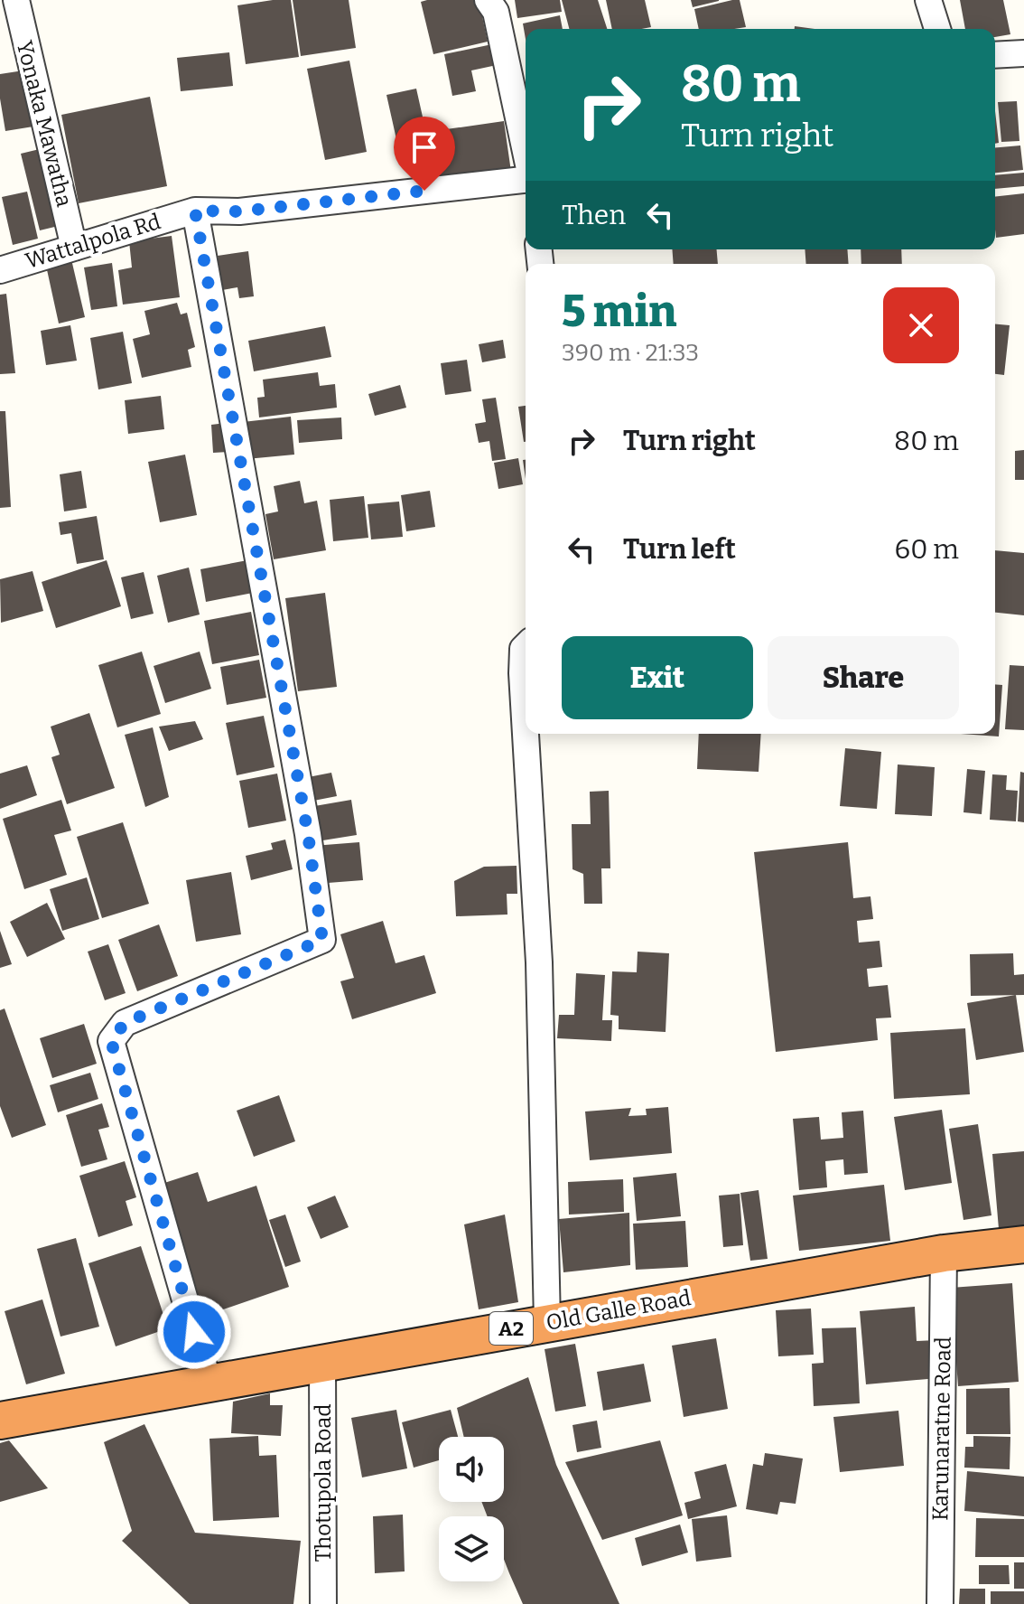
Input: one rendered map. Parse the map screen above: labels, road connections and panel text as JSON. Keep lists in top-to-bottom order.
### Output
{
  "streets": {
    "highway": ["Old Galle Road", "A2"],
    "street": [
      "Yonaka Mawatha",
      "Wattalpola Rd",
      "Karunaratne Road",
      "Thotupola Road"
    ]
  },
  "crossings": [
    ["Yonaka Mawatha", "Wattalpola Rd"],
    ["Old Galle Road", "Karunaratne Road"],
    ["Old Galle Road", "Thotupola Road"]
  ],
  "page": {
    "turn": ["80 m", "Turn right"],
    "then": "Then",
    "heading": ["5 min", "390 m · 21:33"],
    "list": [
      {
        "name": "Turn right",
        "value": "80 m"
      },
      {
        "name": "Turn left",
        "value": "60 m"
      }
    ],
    "buttons": ["Exit", "Share"]
  }
}
